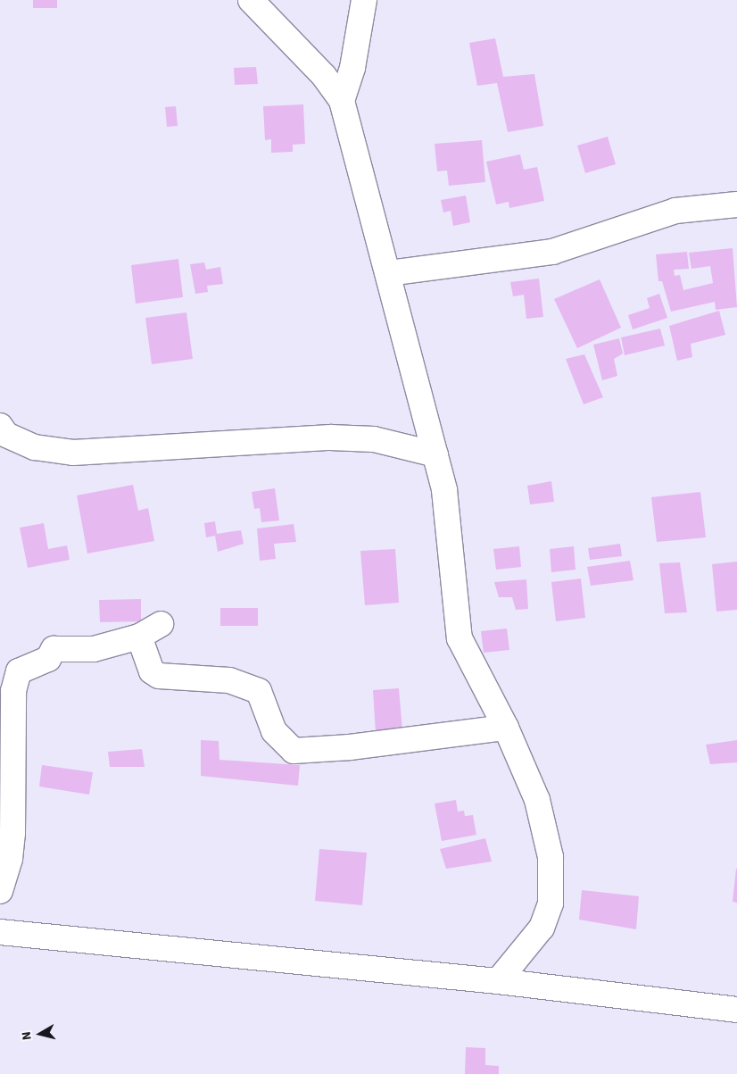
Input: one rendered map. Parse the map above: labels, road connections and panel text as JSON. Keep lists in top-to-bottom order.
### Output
{
  "north": "left"
}
